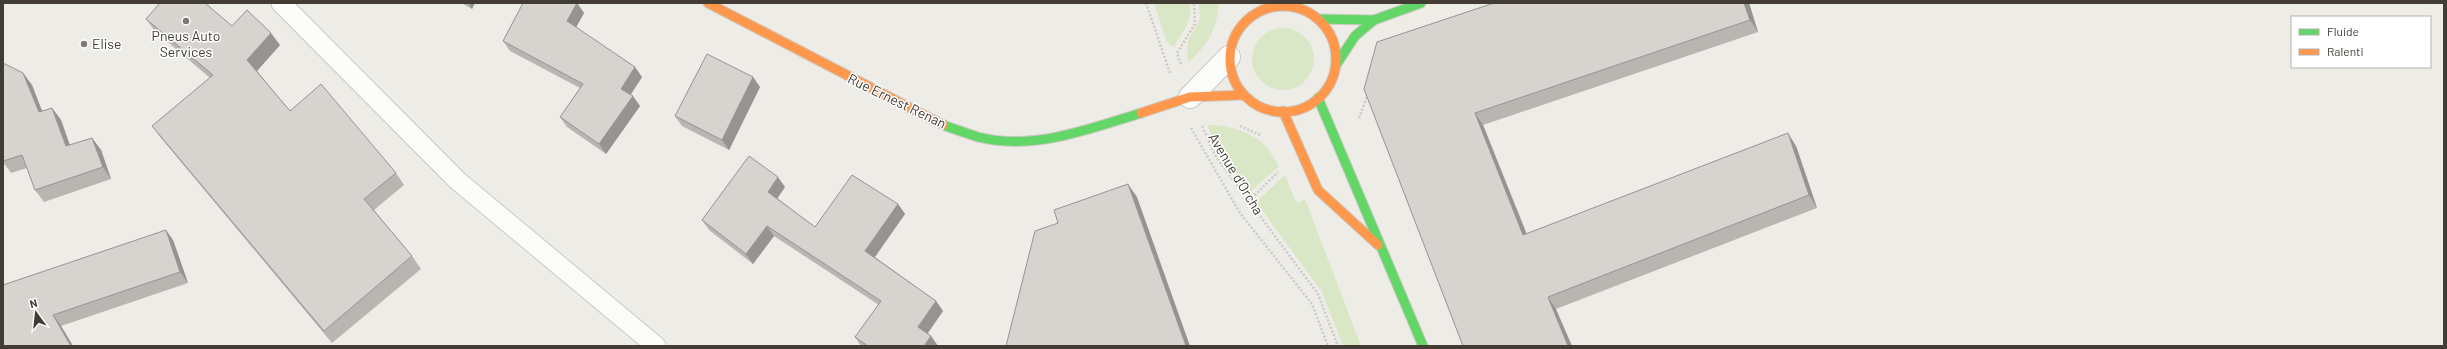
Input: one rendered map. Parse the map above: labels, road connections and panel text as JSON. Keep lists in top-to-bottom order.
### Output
{
  "streets": {
    "main road": ["Rue Ernest Renan"],
    "path": ["Avenue d'Orcha"]
  },
  "crossings": [
    ["Rue Ernest Renan", "Avenue d'Orcha"]
  ],
  "places": ["Pneus Auto Services", "Elise"],
  "legend": ["Fluide", "Ralenti"],
  "north": "top"
}
